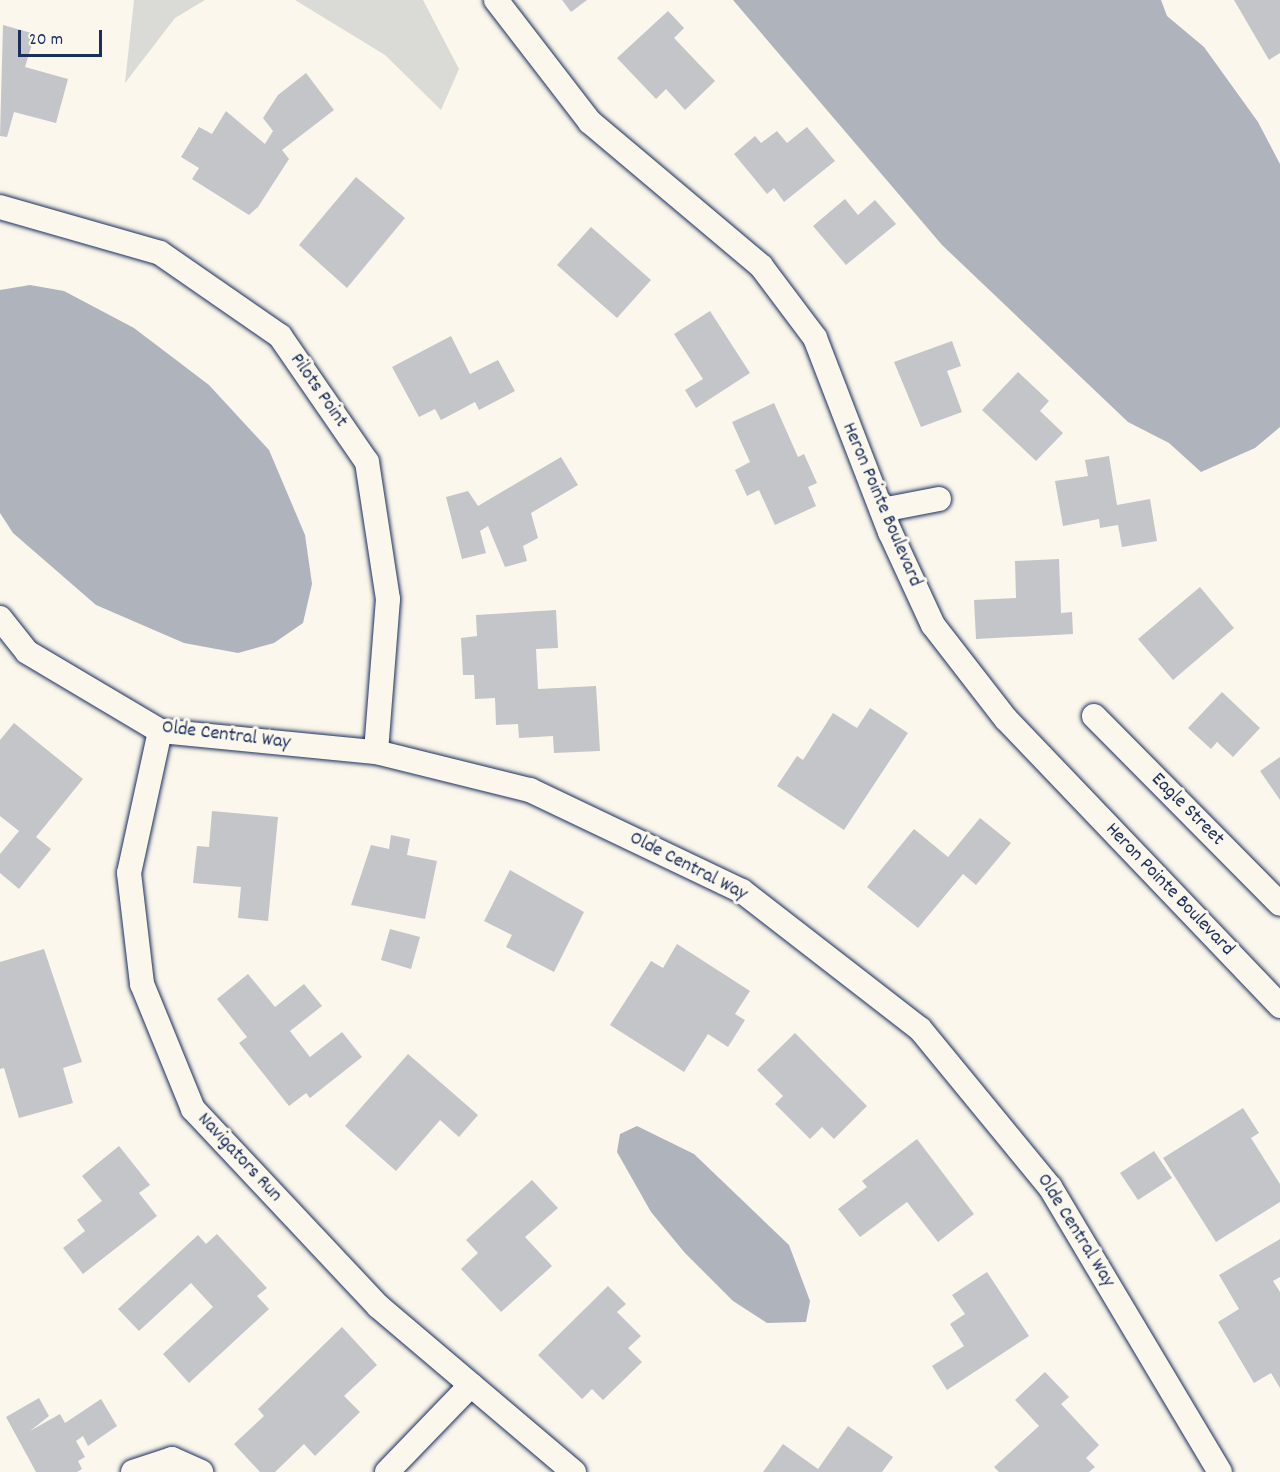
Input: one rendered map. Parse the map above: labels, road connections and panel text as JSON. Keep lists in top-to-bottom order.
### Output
{
  "streets": {
    "street": [
      "Pilots Point",
      "Heron Pointe Boulevard",
      "Olde Central Way",
      "Eagle Street",
      "Navigators Run"
    ]
  },
  "crossings": [
    ["Pilots Point", "Olde Central Way"],
    ["Olde Central Way", "Navigators Run"]
  ],
  "scale_bar": "20 m"
}
